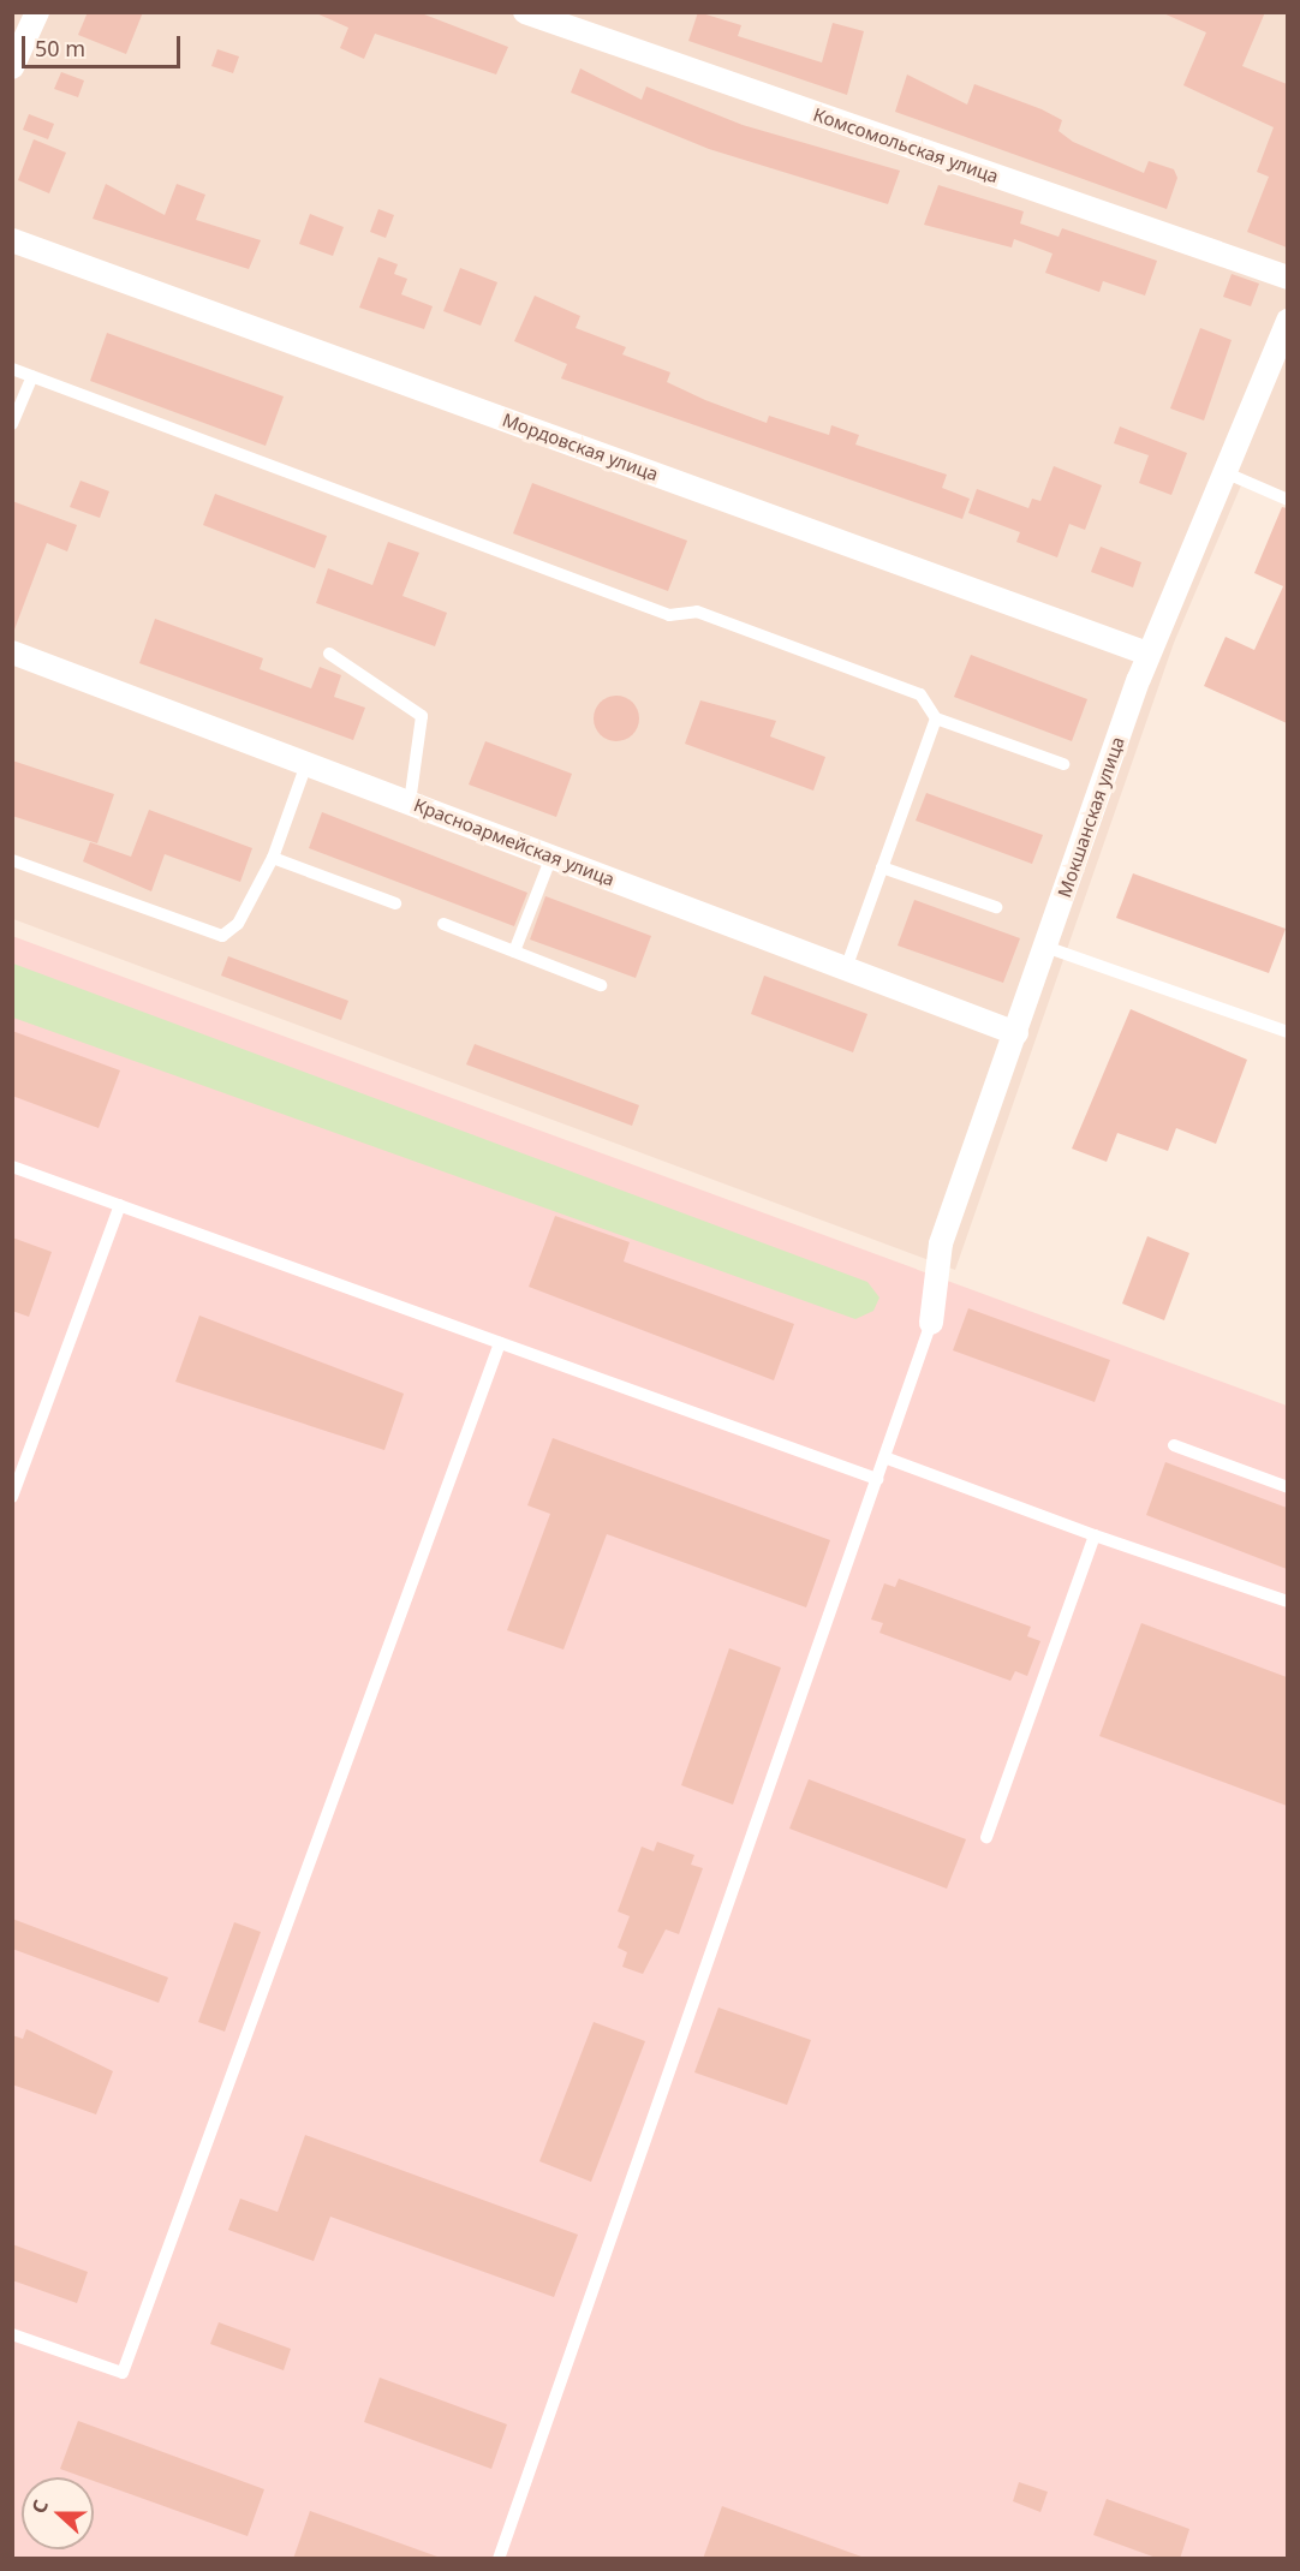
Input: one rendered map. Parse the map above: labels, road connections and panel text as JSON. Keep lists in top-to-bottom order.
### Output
{
  "streets": {
    "street": [
      "Комсомольская улица",
      "Мордовская улица",
      "Мокшанская улица",
      "Красноармейская улица"
    ]
  },
  "crossings": [
    ["Мордовская улица", "Мокшанская улица"],
    ["Мокшанская улица", "Красноармейская улица"]
  ],
  "scale_bar": "50 m",
  "north": "left"
}
